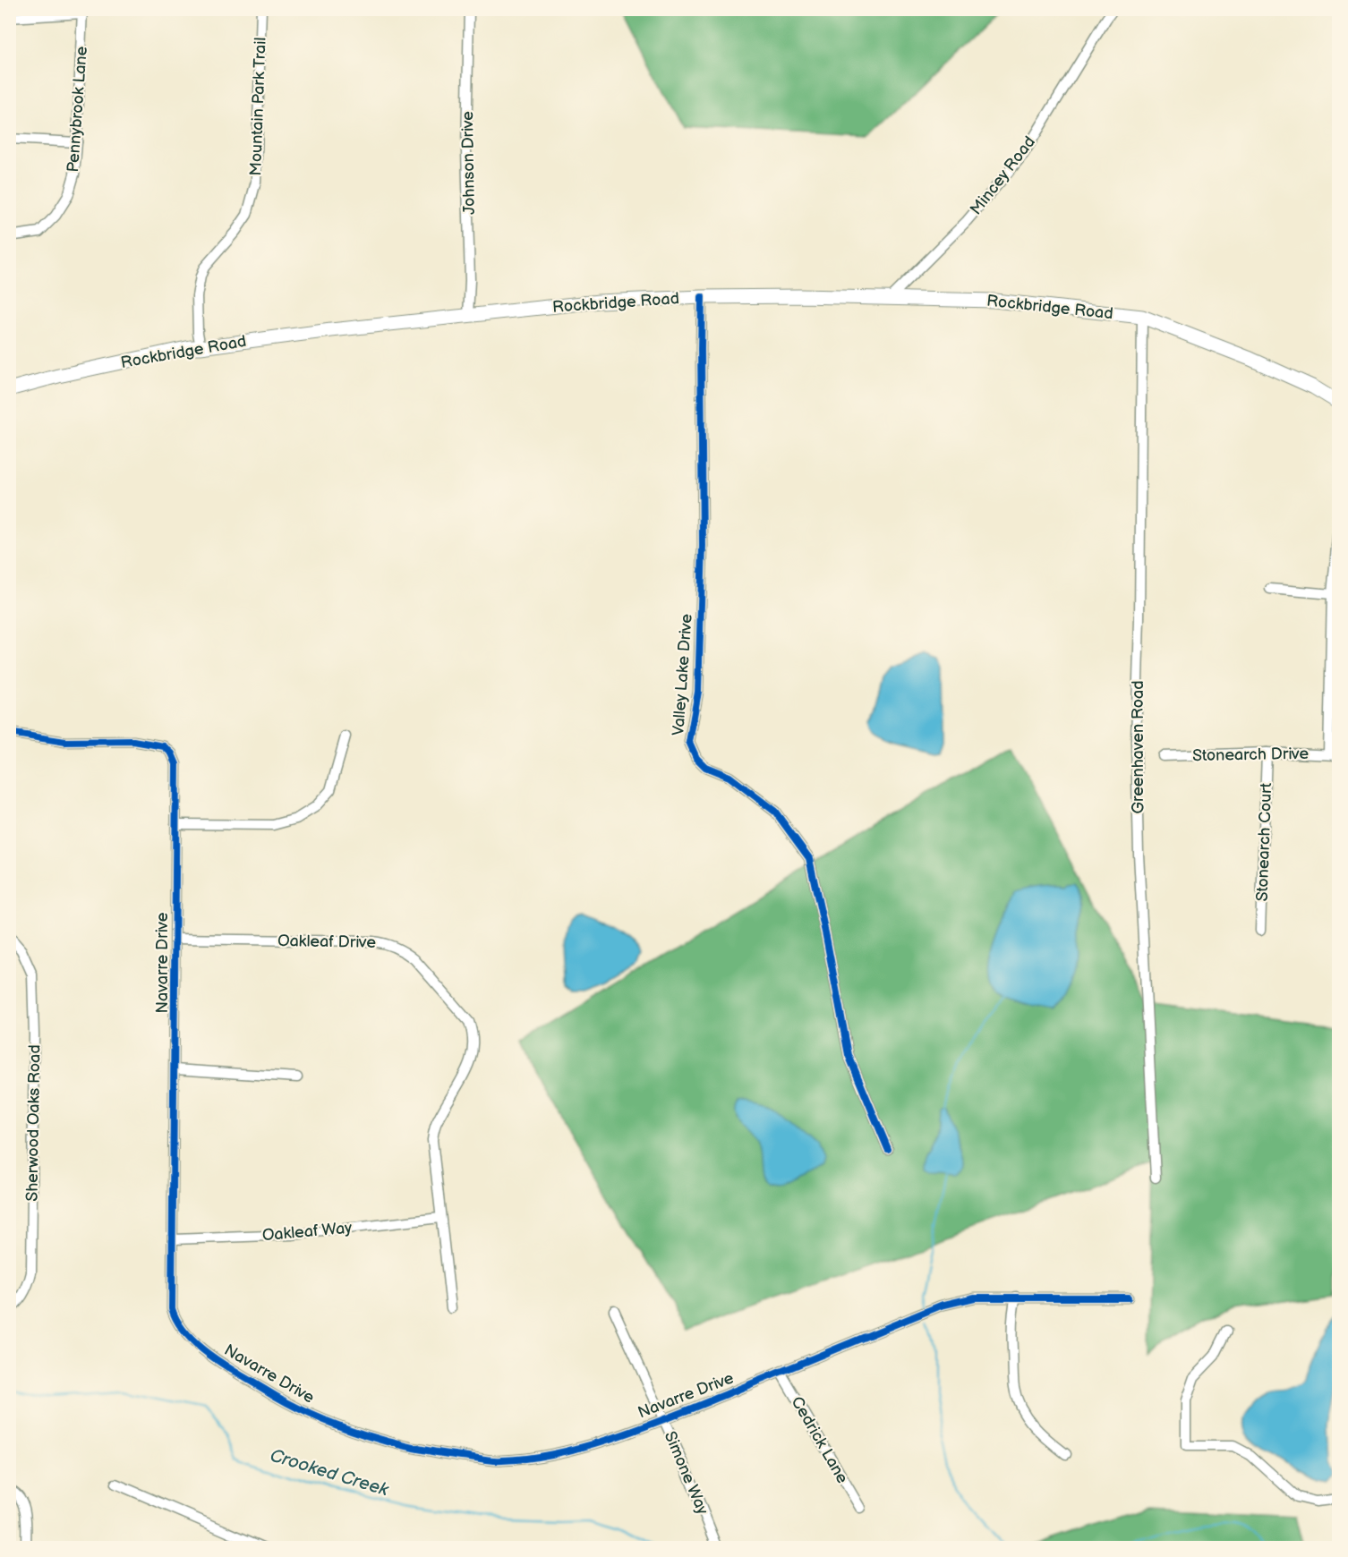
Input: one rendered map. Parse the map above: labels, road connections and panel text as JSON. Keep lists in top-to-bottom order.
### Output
{
  "streets": {
    "main road": ["Rockbridge Road"],
    "street": [
      "Mountain Park Trail",
      "Pennybrook Lane",
      "Johnson Drive",
      "Mincey Road",
      "Valley Lake Drive",
      "Greenhaven Road",
      "Stonearch Drive",
      "Stonearch Court",
      "Oakleaf Drive",
      "Navarre Drive",
      "Sherwood Oaks Road",
      "Oakleaf Way",
      "Cedrick Lane",
      "Simone Way"
    ]
  },
  "crossings": [
    ["Mountain Park Trail", "Rockbridge Road"],
    ["Johnson Drive", "Rockbridge Road"],
    ["Mincey Road", "Rockbridge Road"],
    ["Rockbridge Road", "Valley Lake Drive"],
    ["Rockbridge Road", "Greenhaven Road"],
    ["Stonearch Drive", "Stonearch Court"],
    ["Oakleaf Drive", "Navarre Drive"],
    ["Oakleaf Drive", "Oakleaf Way"],
    ["Navarre Drive", "Oakleaf Way"],
    ["Navarre Drive", "Cedrick Lane"],
    ["Navarre Drive", "Simone Way"]
  ],
  "water": ["Crooked Creek"]
}
